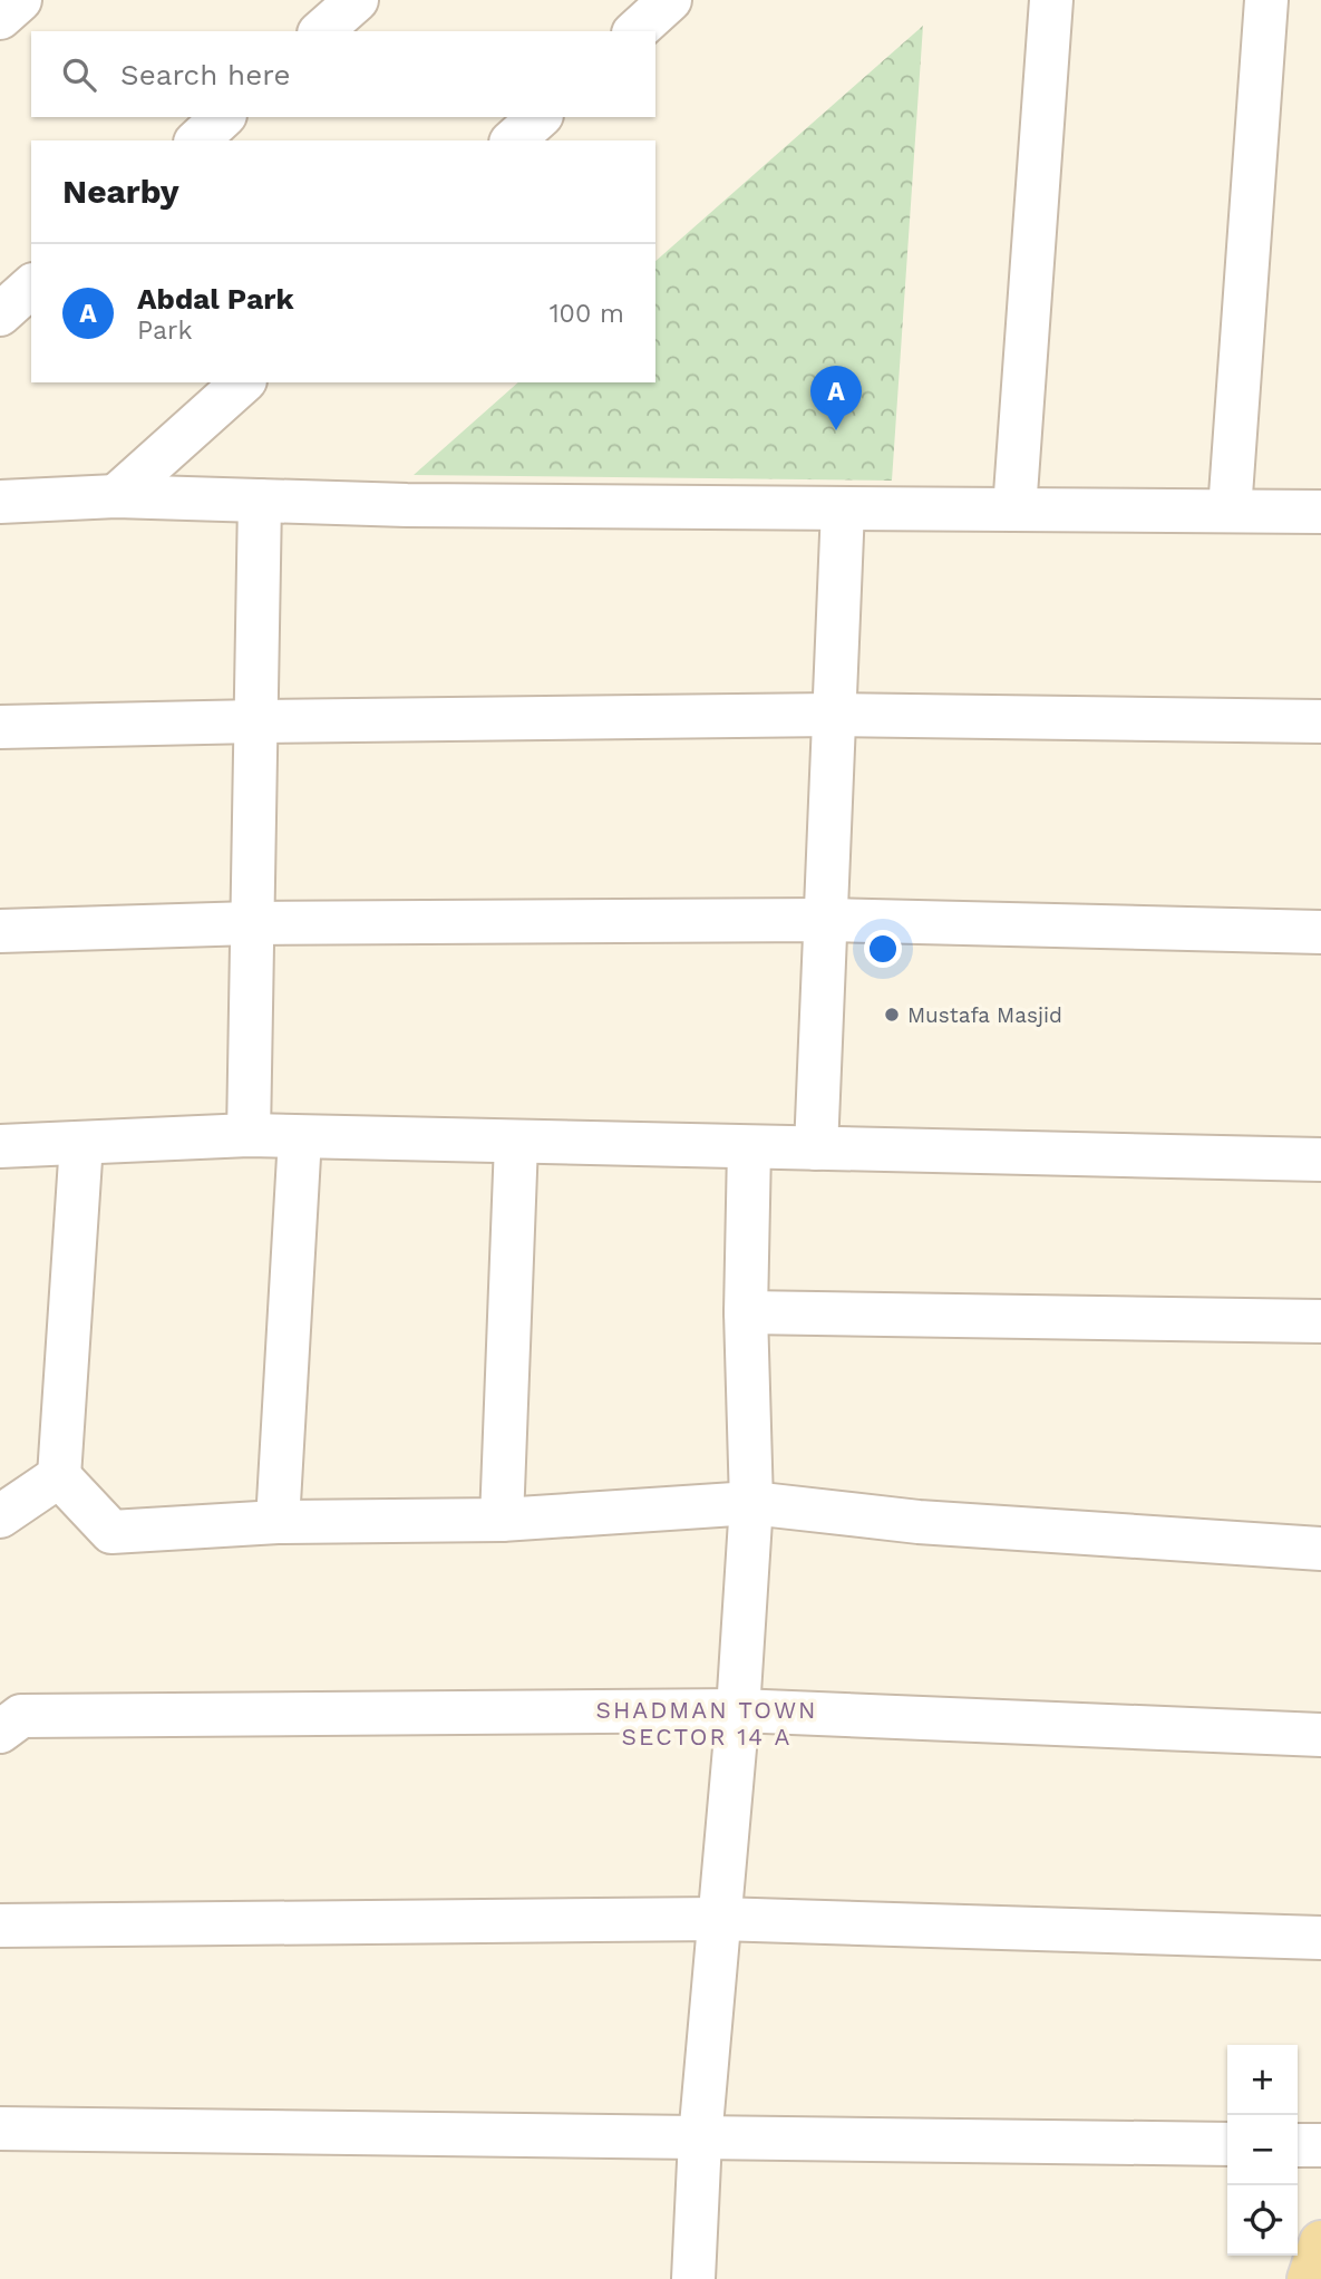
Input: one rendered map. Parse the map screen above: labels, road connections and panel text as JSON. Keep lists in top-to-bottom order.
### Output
{
  "districts": ["SHADMAN TOWN SECTOR 14 A"],
  "places": ["Mustafa Masjid"],
  "page": {
    "search": "Search here",
    "heading": "Nearby",
    "list": [
      {
        "mark": "A",
        "name": "Abdal Park",
        "note": "Park",
        "value": "100 m"
      }
    ],
    "pins": "A",
    "map_buttons": ["+", "−"]
  }
}
